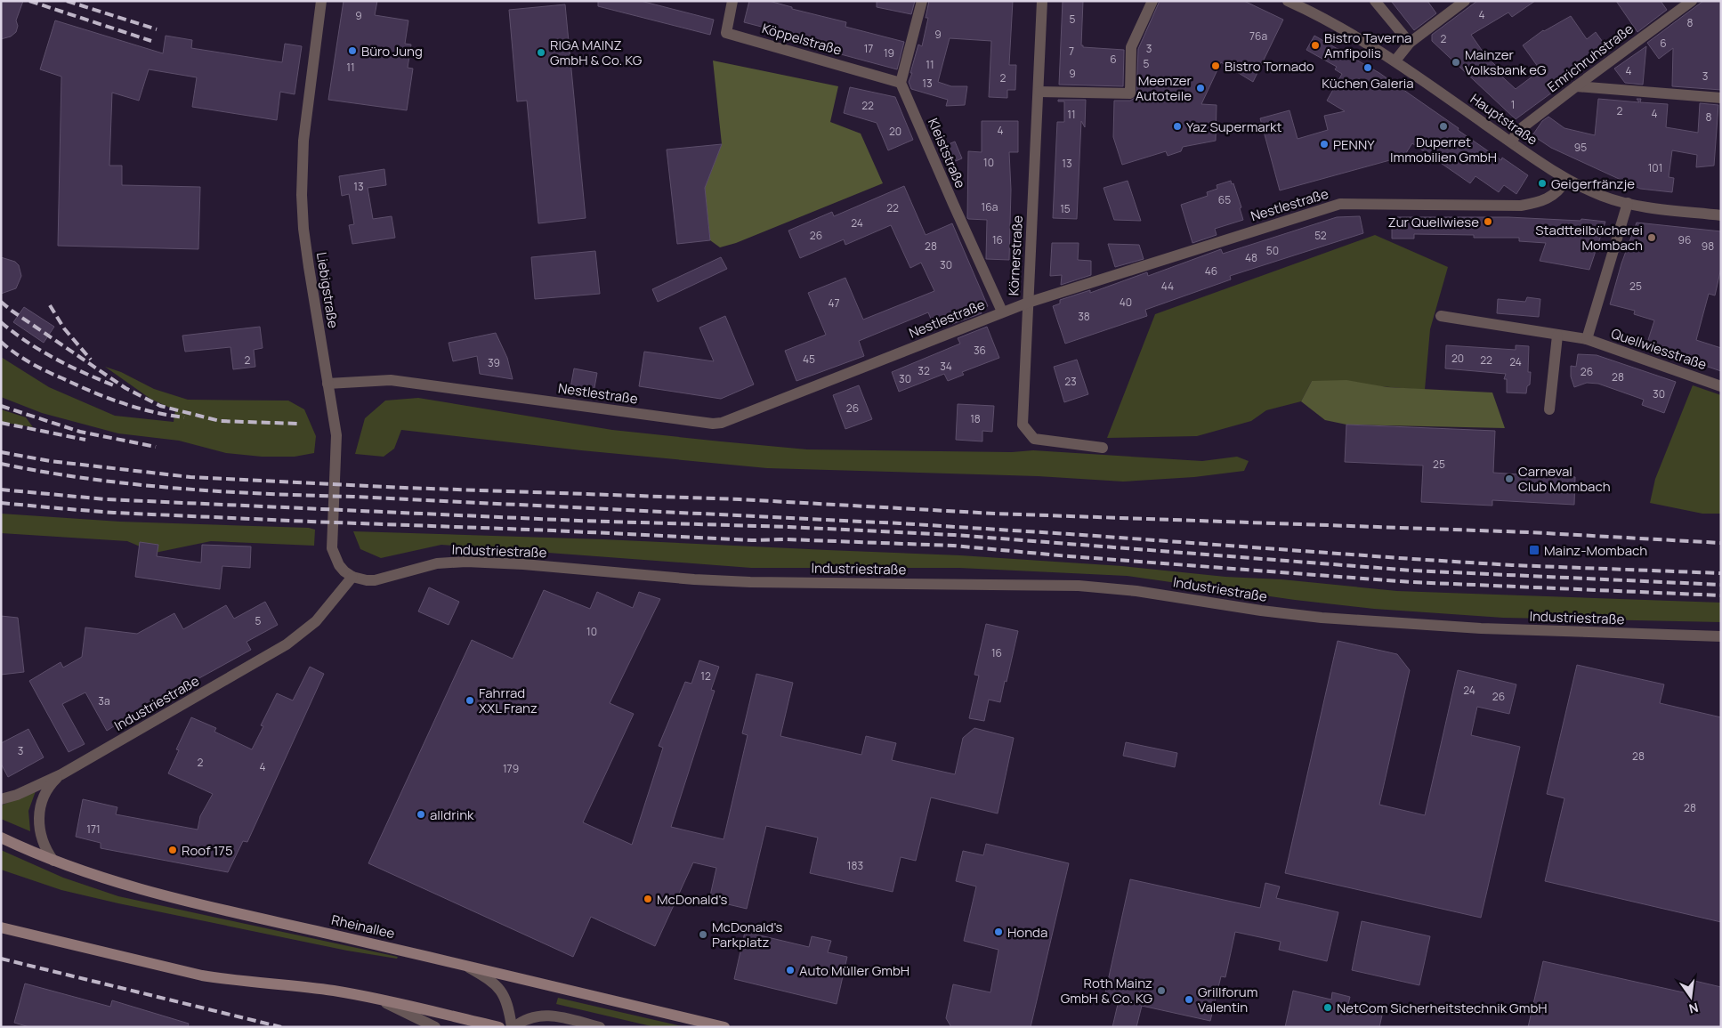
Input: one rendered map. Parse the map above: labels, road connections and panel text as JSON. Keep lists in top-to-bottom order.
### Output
{
  "streets": {
    "main road": ["Rheinallee"],
    "street": [
      "Köppelstraße",
      "Emrichruhstraße",
      "Hauptstraße",
      "Kleiststraße",
      "Nestlestraße",
      "Körnerstraße",
      "Liebigstraße",
      "Quellwiesstraße",
      "Industriestraße"
    ]
  },
  "crossings": [
    ["Köppelstraße", "Kleiststraße"],
    ["Emrichruhstraße", "Hauptstraße"],
    ["Hauptstraße", "Nestlestraße"],
    ["Kleiststraße", "Nestlestraße"],
    ["Nestlestraße", "Körnerstraße"],
    ["Nestlestraße", "Liebigstraße"],
    ["Liebigstraße", "Industriestraße"],
    ["Industriestraße", "Rheinallee"]
  ],
  "places": {
    "other": [
      "Bistro Taverna Amfipolis",
      "Büro Jung",
      "RIGA MAINZ GmbH & Co. KG",
      "Mainzer Volksbank eG",
      "Bistro Tornado",
      "Küchen Galeria",
      "Meenzer Autoteile",
      "Yaz Supermarkt",
      "Duperret Immobilien GmbH",
      "PENNY",
      "Geigerfränzje",
      "Zur Quellwiese",
      "Stadtteilbücherei Mombach",
      "Carneval Club Mombach",
      "Fahrrad XXL Franz",
      "alldrink",
      "Roof 175",
      "McDonald's",
      "Honda",
      "McDonald's Parkplatz",
      "Auto Müller GmbH",
      "Roth Mainz GmbH & Co. KG",
      "Grillforum Valentin",
      "NetCom Sicherheitstechnik GmbH"
    ],
    "transit": ["Mainz-Mombach"]
  },
  "house_numbers": [
    "4",
    "9",
    "5",
    "8",
    "9",
    "76a",
    "2",
    "6",
    "17",
    "3",
    "7",
    "19",
    "6",
    "5",
    "11",
    "11",
    "4",
    "9",
    "3",
    "2",
    "13",
    "1",
    "22",
    "2",
    "4",
    "11",
    "8",
    "4",
    "20",
    "95",
    "10",
    "13",
    "101",
    "13",
    "65",
    "16a",
    "22",
    "15",
    "24",
    "26",
    "52",
    "16",
    "96",
    "28",
    "98",
    "50",
    "48",
    "30",
    "46",
    "44",
    "25",
    "40",
    "47",
    "38",
    "36",
    "20",
    "45",
    "2",
    "22",
    "24",
    "39",
    "34",
    "32",
    "26",
    "28",
    "30",
    "23",
    "30",
    "26",
    "18",
    "25",
    "5",
    "10",
    "16",
    "12",
    "24",
    "26",
    "3a",
    "3",
    "28",
    "2",
    "4",
    "179",
    "28",
    "171",
    "183"
  ],
  "north": "bottom"
}
